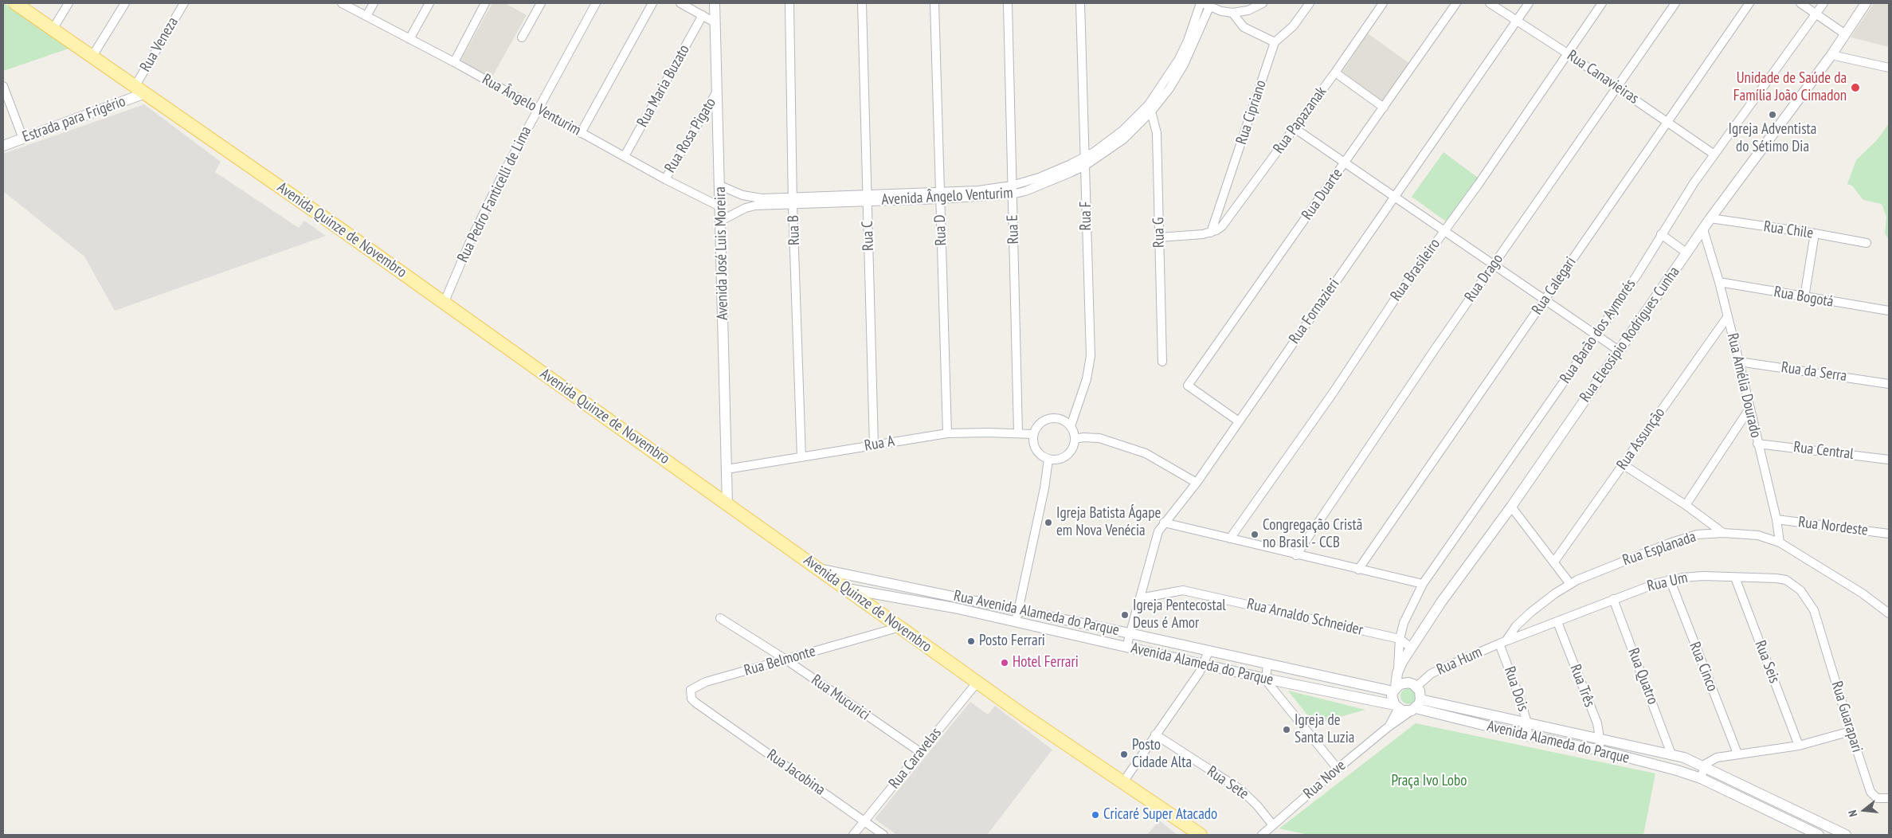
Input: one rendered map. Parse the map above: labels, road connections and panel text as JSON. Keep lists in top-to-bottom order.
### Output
{
  "streets": {
    "main road": ["Avenida Quinze de Novembro"],
    "street": [
      "Rua Veneza",
      "Rua Canavieiras",
      "Rua Maria Buzato",
      "Rua Ângelo Venturim",
      "Rua Cipriano",
      "Estrada para Frigério",
      "Rua Papazanak",
      "Rua Rosa Pigato",
      "Rua Pedro Fanticelli de Lima",
      "Rua Duarte",
      "Avenida Ângelo Venturim",
      "Rua F",
      "Rua E",
      "Rua B",
      "Rua D",
      "Rua Chile",
      "Rua G",
      "Rua C",
      "Avenida José Luis Moreira",
      "Rua Brasileiro",
      "Rua Drago",
      "Rua Calegari",
      "Rua Bogotá",
      "Rua Fornazieri",
      "Rua Barão dos Aymorés",
      "Rua Eleosipio Rodrigues Cunha",
      "Rua da Serra",
      "Rua Amélia Dourado",
      "Rua Assunção",
      "Rua A",
      "Rua Central",
      "Rua Nordeste",
      "Rua Esplanada",
      "Rua Um",
      "Rua Avenida Alameda do Parque",
      "Rua Arnaldo Schneider",
      "Rua Belmonte",
      "Rua Hum",
      "Rua Seis",
      "Avenida Alameda do Parque",
      "Rua Cinco",
      "Rua Quatro",
      "Rua Três",
      "Rua Dois",
      "Rua Mucurici",
      "Rua Guarapari",
      "Rua Caravelas",
      "Rua Jacobina",
      "Rua Nove",
      "Rua Sete"
    ]
  },
  "crossings": [
    ["Rua Veneza", "Estrada para Frigério"],
    ["Rua Veneza", "Avenida Quinze de Novembro"],
    ["Rua Canavieiras", "Rua Brasileiro"],
    ["Rua Canavieiras", "Rua Drago"],
    ["Rua Canavieiras", "Rua Calegari"],
    ["Rua Canavieiras", "Rua Fornazieri"],
    ["Rua Canavieiras", "Rua Barão dos Aymorés"],
    ["Rua Maria Buzato", "Rua Ângelo Venturim"],
    ["Rua Ângelo Venturim", "Rua Rosa Pigato"],
    ["Rua Ângelo Venturim", "Rua Pedro Fanticelli de Lima"],
    ["Rua Ângelo Venturim", "Avenida José Luis Moreira"],
    ["Rua Cipriano", "Rua Papazanak"],
    ["Estrada para Frigério", "Avenida Quinze de Novembro"],
    ["Rua Rosa Pigato", "Avenida José Luis Moreira"],
    ["Rua Pedro Fanticelli de Lima", "Avenida Quinze de Novembro"],
    ["Rua Duarte", "Rua Fornazieri"],
    ["Avenida Ângelo Venturim", "Rua F"],
    ["Avenida Ângelo Venturim", "Rua E"],
    ["Avenida Ângelo Venturim", "Rua B"],
    ["Avenida Ângelo Venturim", "Rua D"],
    ["Avenida Ângelo Venturim", "Rua G"],
    ["Avenida Ângelo Venturim", "Rua C"],
    ["Avenida Ângelo Venturim", "Avenida José Luis Moreira"],
    ["Rua F", "Rua A"],
    ["Rua E", "Rua A"],
    ["Avenida Quinze de Novembro", "Avenida José Luis Moreira"],
    ["Avenida Quinze de Novembro", "Rua Avenida Alameda do Parque"],
    ["Avenida Quinze de Novembro", "Rua Belmonte"],
    ["Avenida Quinze de Novembro", "Avenida Alameda do Parque"],
    ["Avenida Quinze de Novembro", "Rua Caravelas"],
    ["Rua B", "Rua A"],
    ["Rua D", "Rua A"],
    ["Rua Chile", "Rua Eleosipio Rodrigues Cunha"],
    ["Rua C", "Rua A"],
    ["Avenida José Luis Moreira", "Rua A"],
    ["Rua Bogotá", "Rua Amélia Dourado"],
    ["Rua Fornazieri", "Rua Avenida Alameda do Parque"],
    ["Rua Fornazieri", "Rua Arnaldo Schneider"],
    ["Rua Fornazieri", "Avenida Alameda do Parque"],
    ["Rua Barão dos Aymorés", "Rua Eleosipio Rodrigues Cunha"],
    ["Rua Barão dos Aymorés", "Rua Arnaldo Schneider"],
    ["Rua Eleosipio Rodrigues Cunha", "Rua Amélia Dourado"],
    ["Rua da Serra", "Rua Amélia Dourado"],
    ["Rua Amélia Dourado", "Rua Assunção"],
    ["Rua Amélia Dourado", "Rua Central"],
    ["Rua Amélia Dourado", "Rua Nordeste"],
    ["Rua Amélia Dourado", "Rua Esplanada"],
    ["Rua Esplanada", "Rua Um"],
    ["Rua Esplanada", "Rua Hum"],
    ["Rua Esplanada", "Rua Dois"],
    ["Rua Um", "Rua Hum"],
    ["Rua Um", "Rua Seis"],
    ["Rua Um", "Rua Cinco"],
    ["Rua Um", "Rua Quatro"],
    ["Rua Um", "Rua Três"],
    ["Rua Um", "Rua Dois"],
    ["Rua Um", "Rua Guarapari"],
    ["Rua Avenida Alameda do Parque", "Rua Hum"],
    ["Rua Avenida Alameda do Parque", "Avenida Alameda do Parque"],
    ["Rua Belmonte", "Rua Mucurici"],
    ["Rua Belmonte", "Rua Jacobina"],
    ["Rua Hum", "Avenida Alameda do Parque"],
    ["Rua Hum", "Rua Dois"],
    ["Avenida Alameda do Parque", "Rua Quatro"],
    ["Avenida Alameda do Parque", "Rua Três"],
    ["Avenida Alameda do Parque", "Rua Dois"],
    ["Rua Mucurici", "Rua Caravelas"],
    ["Rua Caravelas", "Rua Jacobina"],
    ["Rua Nove", "Rua Sete"]
  ],
  "parks": ["Praça Ivo Lobo"],
  "places": [
    "Unidade de Saúde da Família João Cimadon",
    "Igreja Adventista do Sétimo Dia",
    "Igreja Batista Ágape em Nova Venécia",
    "Congregação Cristã no Brasil - CCB",
    "Igreja Pentecostal Deus é Amor",
    "Posto Ferrari",
    "Hotel Ferrari",
    "Igreja de Santa Luzia",
    "Posto Cidade Alta",
    "Cricaré Super Atacado"
  ],
  "north": "left"
}
